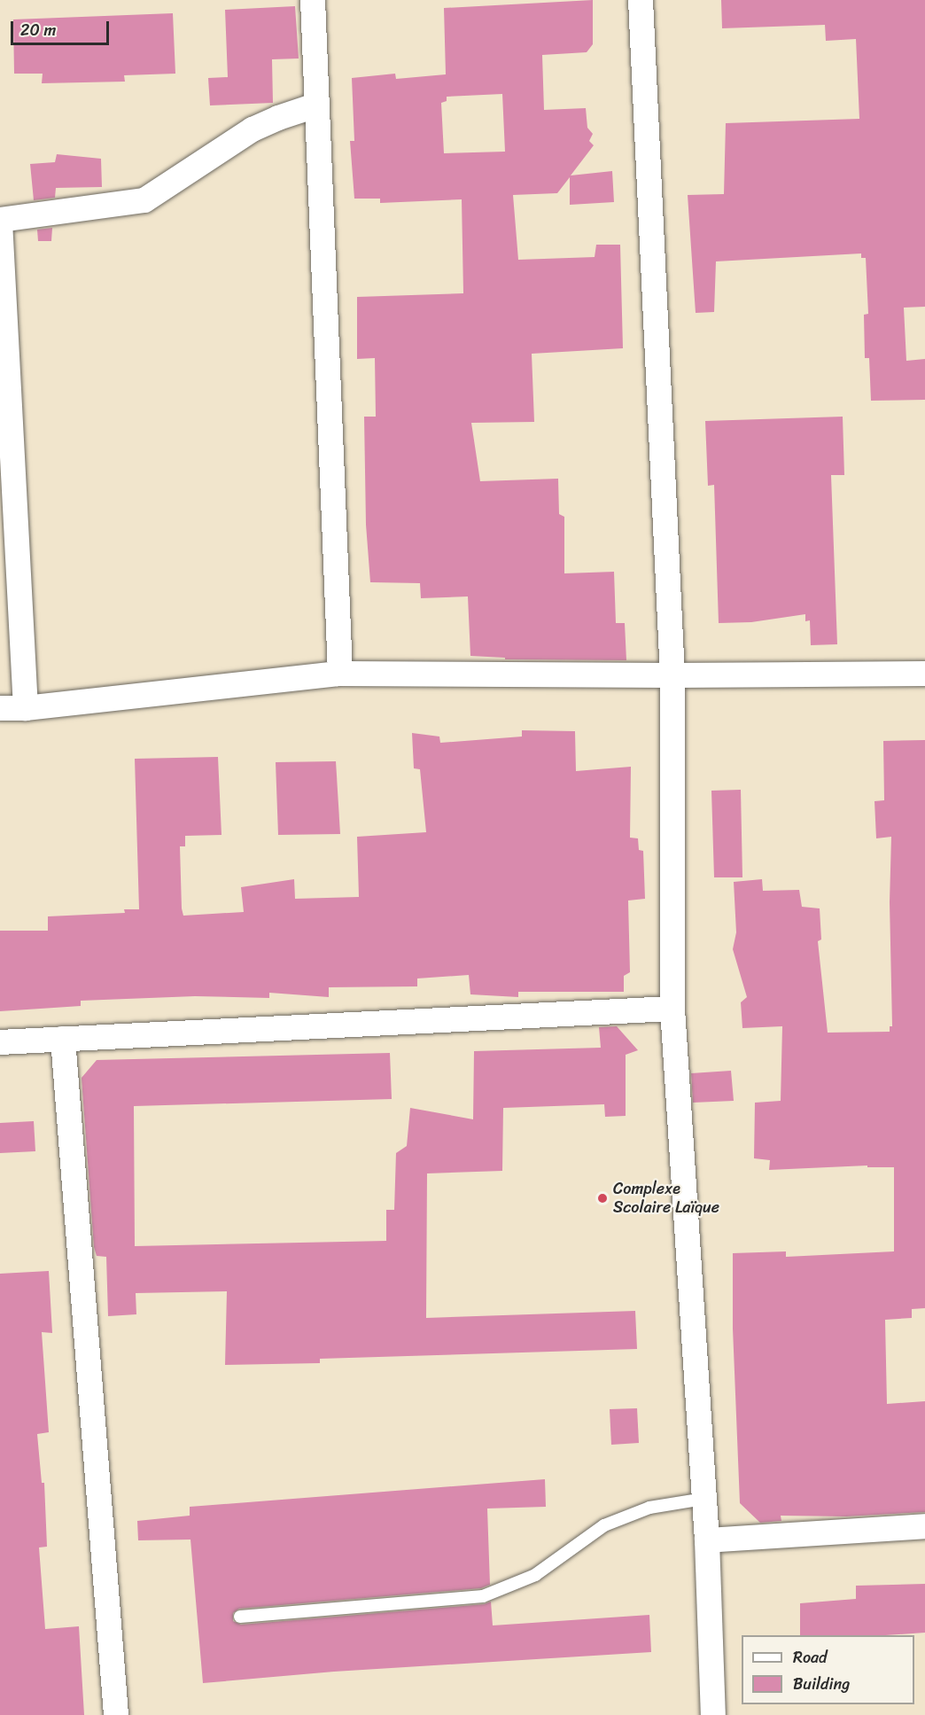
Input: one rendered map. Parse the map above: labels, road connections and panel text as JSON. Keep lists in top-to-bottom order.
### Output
{
  "places": ["Complexe Scolaire Laïque"],
  "legend": ["Road", "Building"],
  "scale_bar": "20 m"
}
